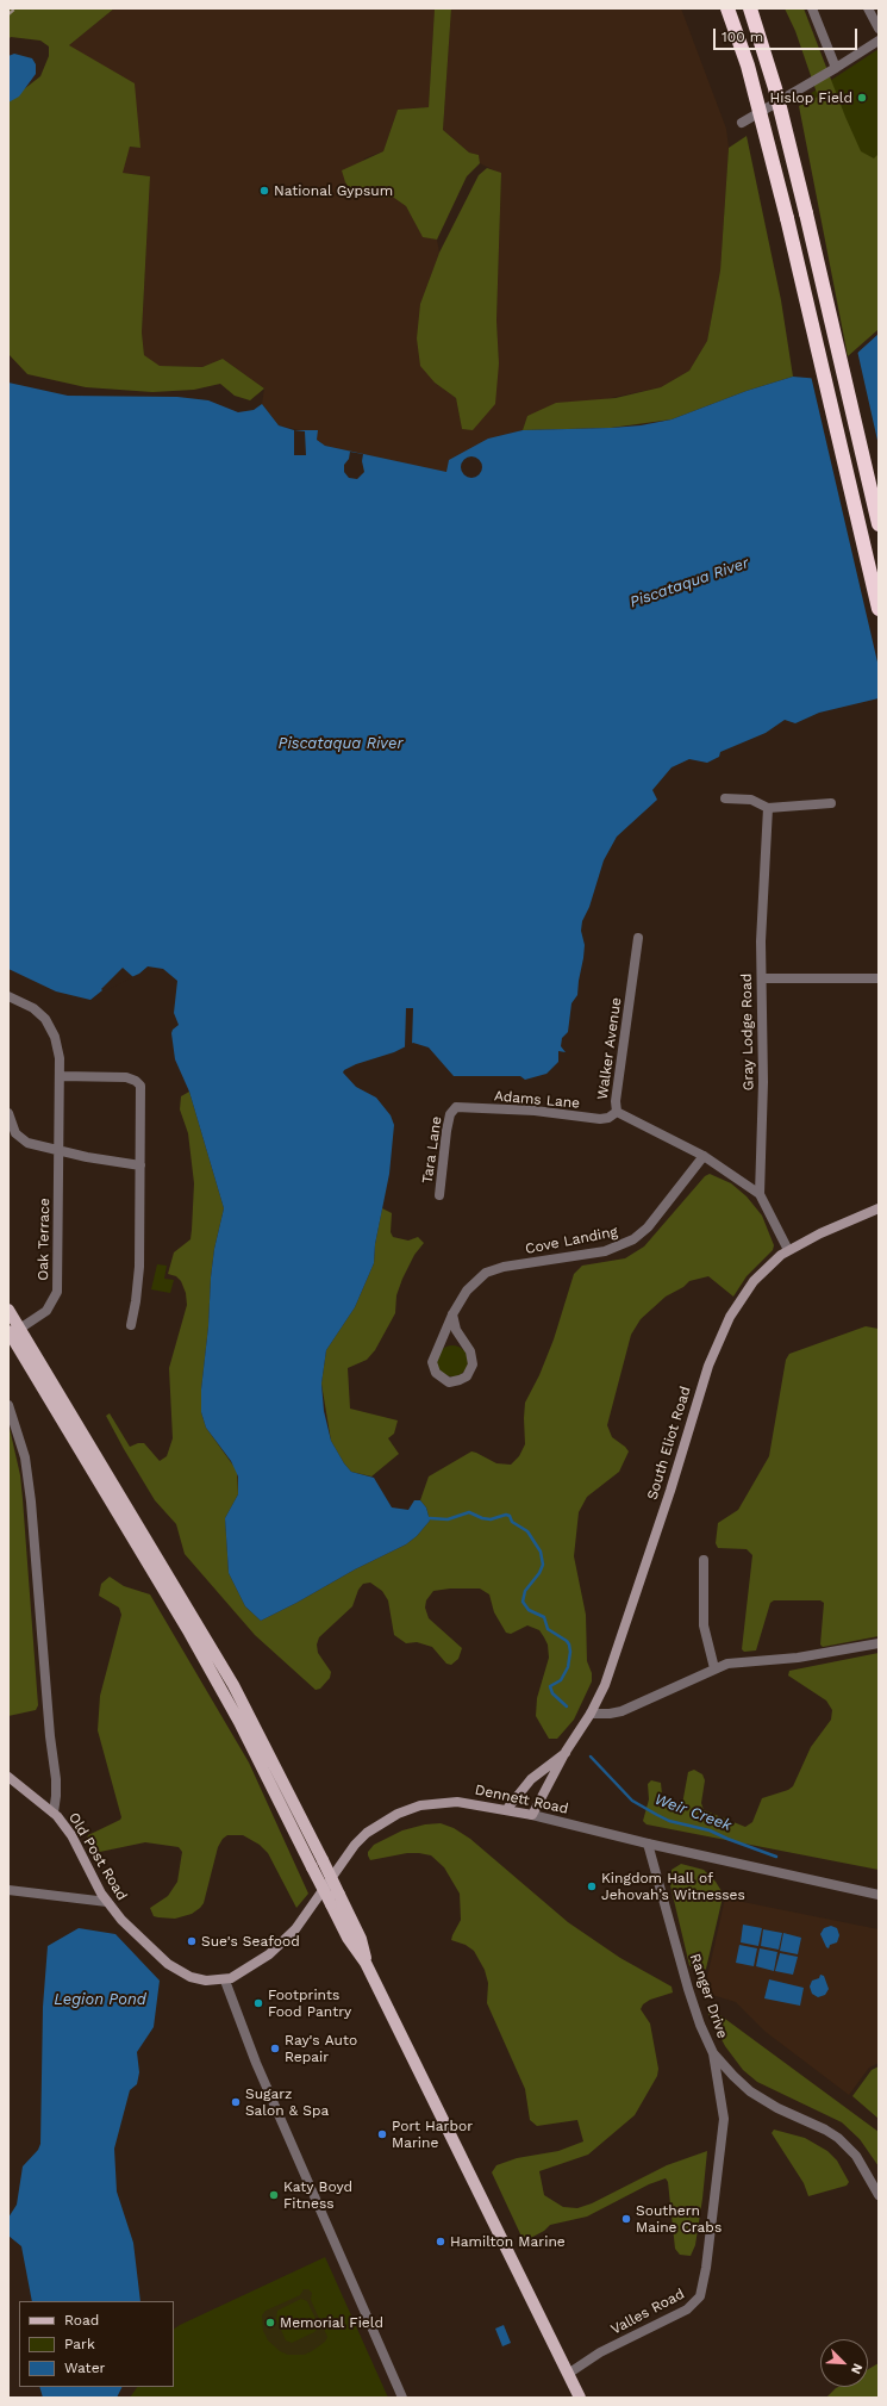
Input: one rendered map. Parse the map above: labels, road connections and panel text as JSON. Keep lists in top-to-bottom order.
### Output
{
  "streets": {
    "main road": ["South Eliot Road", "Dennett Road", "Old Post Road"],
    "street": [
      "Gray Lodge Road",
      "Walker Avenue",
      "Adams Lane",
      "Tara Lane",
      "Oak Terrace",
      "Cove Landing",
      "Ranger Drive",
      "Valles Road"
    ]
  },
  "crossings": [
    ["Gray Lodge Road", "Walker Avenue"],
    ["Gray Lodge Road", "South Eliot Road"],
    ["Walker Avenue", "Adams Lane"],
    ["Walker Avenue", "Cove Landing"],
    ["Adams Lane", "Tara Lane"],
    ["Dennett Road", "Old Post Road"],
    ["Dennett Road", "Ranger Drive"],
    ["Ranger Drive", "Valles Road"]
  ],
  "water": ["Piscataqua River", "Weir Creek", "Legion Pond"],
  "places": [
    "Hislop Field",
    "National Gypsum",
    "Kingdom Hall of Jehovah’s Witnesses",
    "Sue's Seafood",
    "Footprints Food Pantry",
    "Ray's Auto Repair",
    "Sugarz Salon & Spa",
    "Port Harbor Marine",
    "Katy Boyd Fitness",
    "Southern Maine Crabs",
    "Hamilton Marine",
    "Memorial Field"
  ],
  "legend": ["Road", "Park", "Water"],
  "scale_bar": "100 m",
  "north": "bottom right"
}
